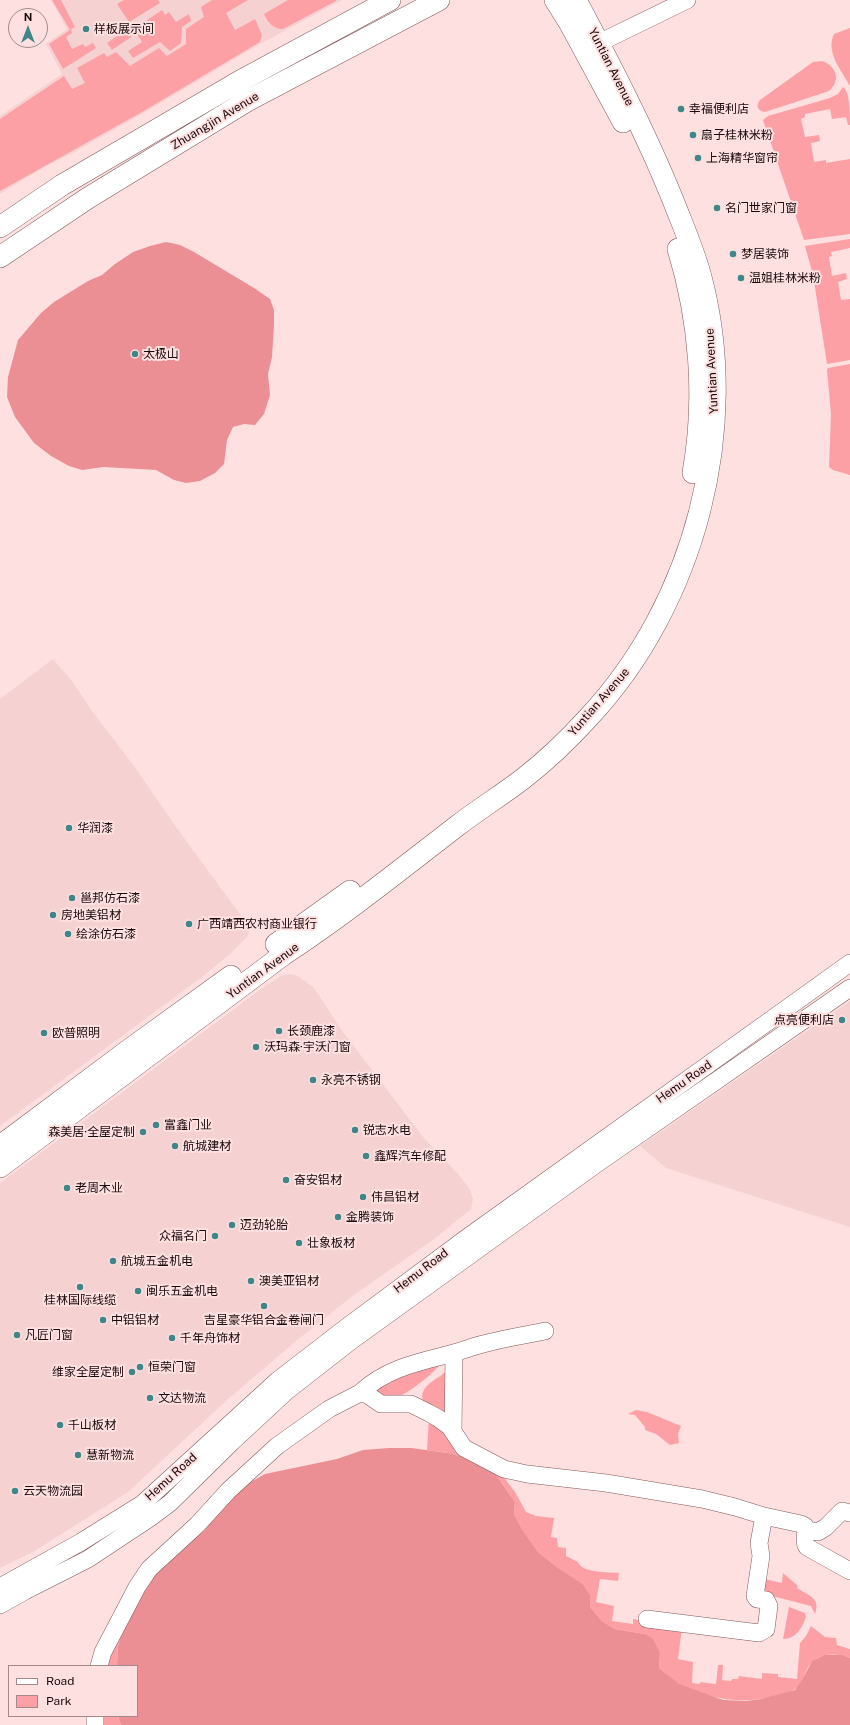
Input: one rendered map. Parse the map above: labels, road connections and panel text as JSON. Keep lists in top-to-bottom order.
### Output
{
  "streets": {
    "main road": ["Yuntian Avenue", "Zhuangjin Avenue"],
    "street": ["Hemu Road"]
  },
  "places": [
    "样板展示间",
    "幸福便利店",
    "扇子桂林米粉",
    "上海精华窗帘",
    "名门世家门窗",
    "梦居装饰",
    "温姐桂林米粉",
    "太极山",
    "华润漆",
    "邕邦仿石漆",
    "房地美铝材",
    "广西靖西农村商业银行",
    "绘涂仿石漆",
    "点亮便利店",
    "长颈鹿漆",
    "欧普照明",
    "沃玛森·宇沃门窗",
    "永亮不锈钢",
    "富鑫门业",
    "锐志水电",
    "森美居·全屋定制",
    "航城建材",
    "鑫辉汽车修配",
    "奋安铝材",
    "老周木业",
    "伟昌铝材",
    "金腾装饰",
    "迈劲轮胎",
    "众福名门",
    "壮象板材",
    "航城五金机电",
    "澳美亚铝材",
    "桂林国际线缆",
    "闽乐五金机电",
    "吉星豪华铝合金卷闸门",
    "中铝铝材",
    "凡匠门窗",
    "千年舟饰材",
    "恒荣门窗",
    "维家全屋定制",
    "文达物流",
    "千山板材",
    "慧新物流",
    "云天物流园"
  ],
  "legend": ["Road", "Park"],
  "north": "top"
}
